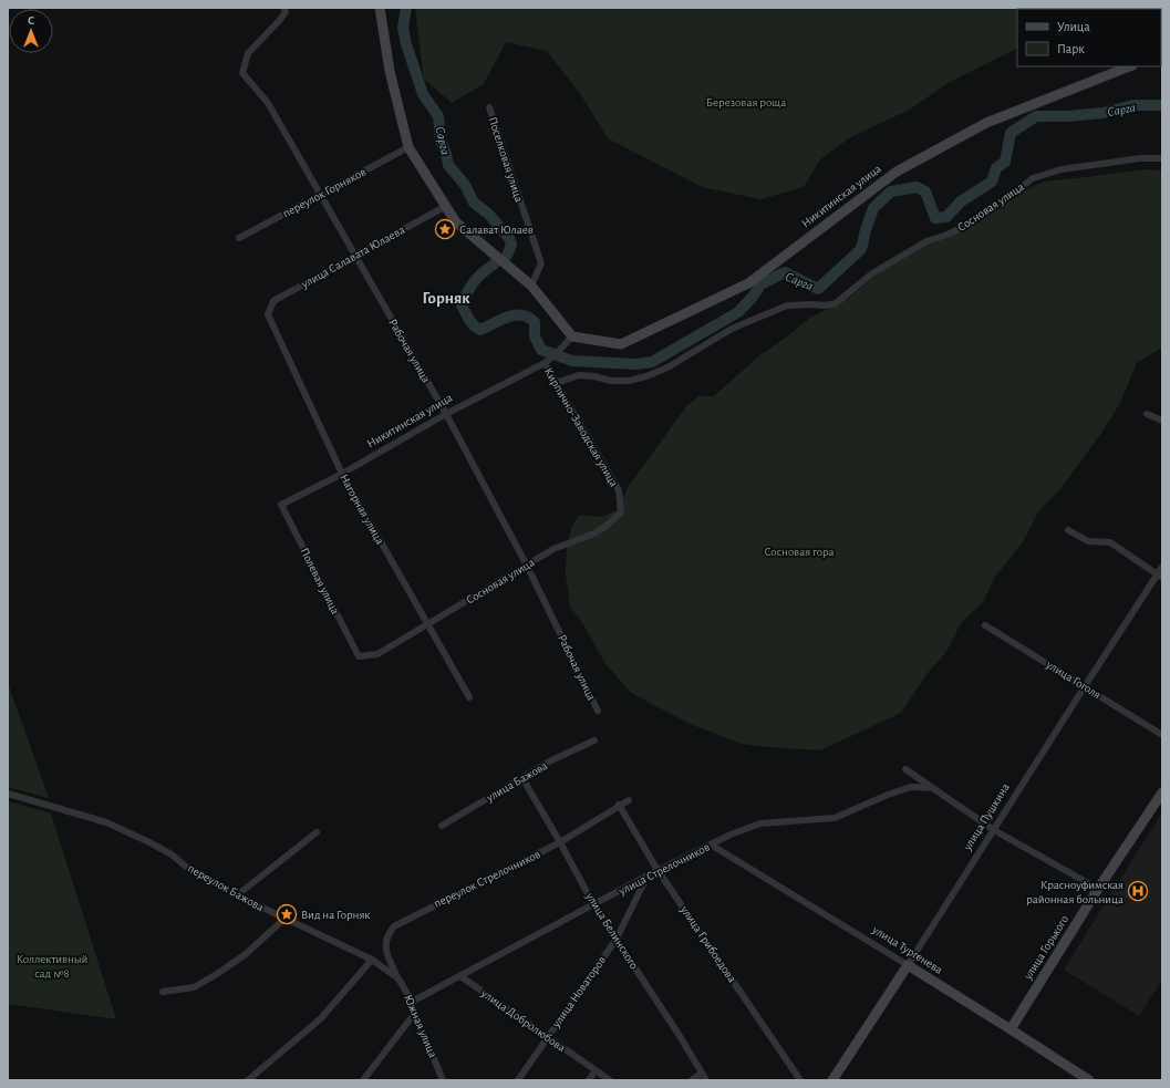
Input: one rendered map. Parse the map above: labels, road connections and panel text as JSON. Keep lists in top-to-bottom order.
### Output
{
  "streets": {
    "street": [
      "Поселковая улица",
      "переулок Горняков",
      "Никитинская улица",
      "Сосновая улица",
      "улица Салавата Юлаева",
      "Рабочая улица",
      "Кирпично-Заводская улица",
      "Нагорная улица",
      "Полевая улица",
      "улица Гоголя",
      "улица Бажова",
      "улица Пушкина",
      "улица Стрелочников",
      "переулок Стрелочников",
      "переулок Бажова",
      "улица Белинского",
      "улица Грибоедова",
      "улица Горького",
      "улица Тургенева",
      "улица Новаторов",
      "улица Добролюбова",
      "Южная улица"
    ]
  },
  "crossings": [
    ["переулок Горняков", "Рабочая улица"],
    ["Никитинская улица", "Рабочая улица"],
    ["Никитинская улица", "Кирпично-Заводская улица"],
    ["Никитинская улица", "Нагорная улица"],
    ["Никитинская улица", "Полевая улица"],
    ["Сосновая улица", "Рабочая улица"],
    ["Сосновая улица", "Кирпично-Заводская улица"],
    ["Сосновая улица", "Нагорная улица"],
    ["Сосновая улица", "Полевая улица"],
    ["улица Салавата Юлаева", "Рабочая улица"],
    ["улица Салавата Юлаева", "Нагорная улица"],
    ["улица Гоголя", "улица Пушкина"],
    ["улица Бажова", "улица Белинского"],
    ["улица Пушкина", "улица Тургенева"],
    ["улица Стрелочников", "улица Белинского"],
    ["улица Стрелочников", "улица Грибоедова"],
    ["улица Стрелочников", "улица Тургенева"],
    ["улица Стрелочников", "улица Новаторов"],
    ["улица Стрелочников", "улица Добролюбова"],
    ["улица Стрелочников", "Южная улица"],
    ["переулок Стрелочников", "улица Белинского"],
    ["переулок Стрелочников", "улица Грибоедова"],
    ["переулок Стрелочников", "Южная улица"],
    ["переулок Бажова", "Южная улица"],
    ["улица Белинского", "улица Новаторов"],
    ["улица Горького", "улица Тургенева"],
    ["улица Новаторов", "улица Добролюбова"]
  ],
  "districts": ["Горняк"],
  "water": ["Сарга"],
  "parks": ["Березовая роща", "Сосновая гора", "Коллективный сад №8"],
  "places": {
    "place": ["Салават Юлаев", "Вид на Горняк"],
    "hospital": ["Красноуфимская районная больница"]
  },
  "legend": ["Улица", "Парк"],
  "north": "top"
}
